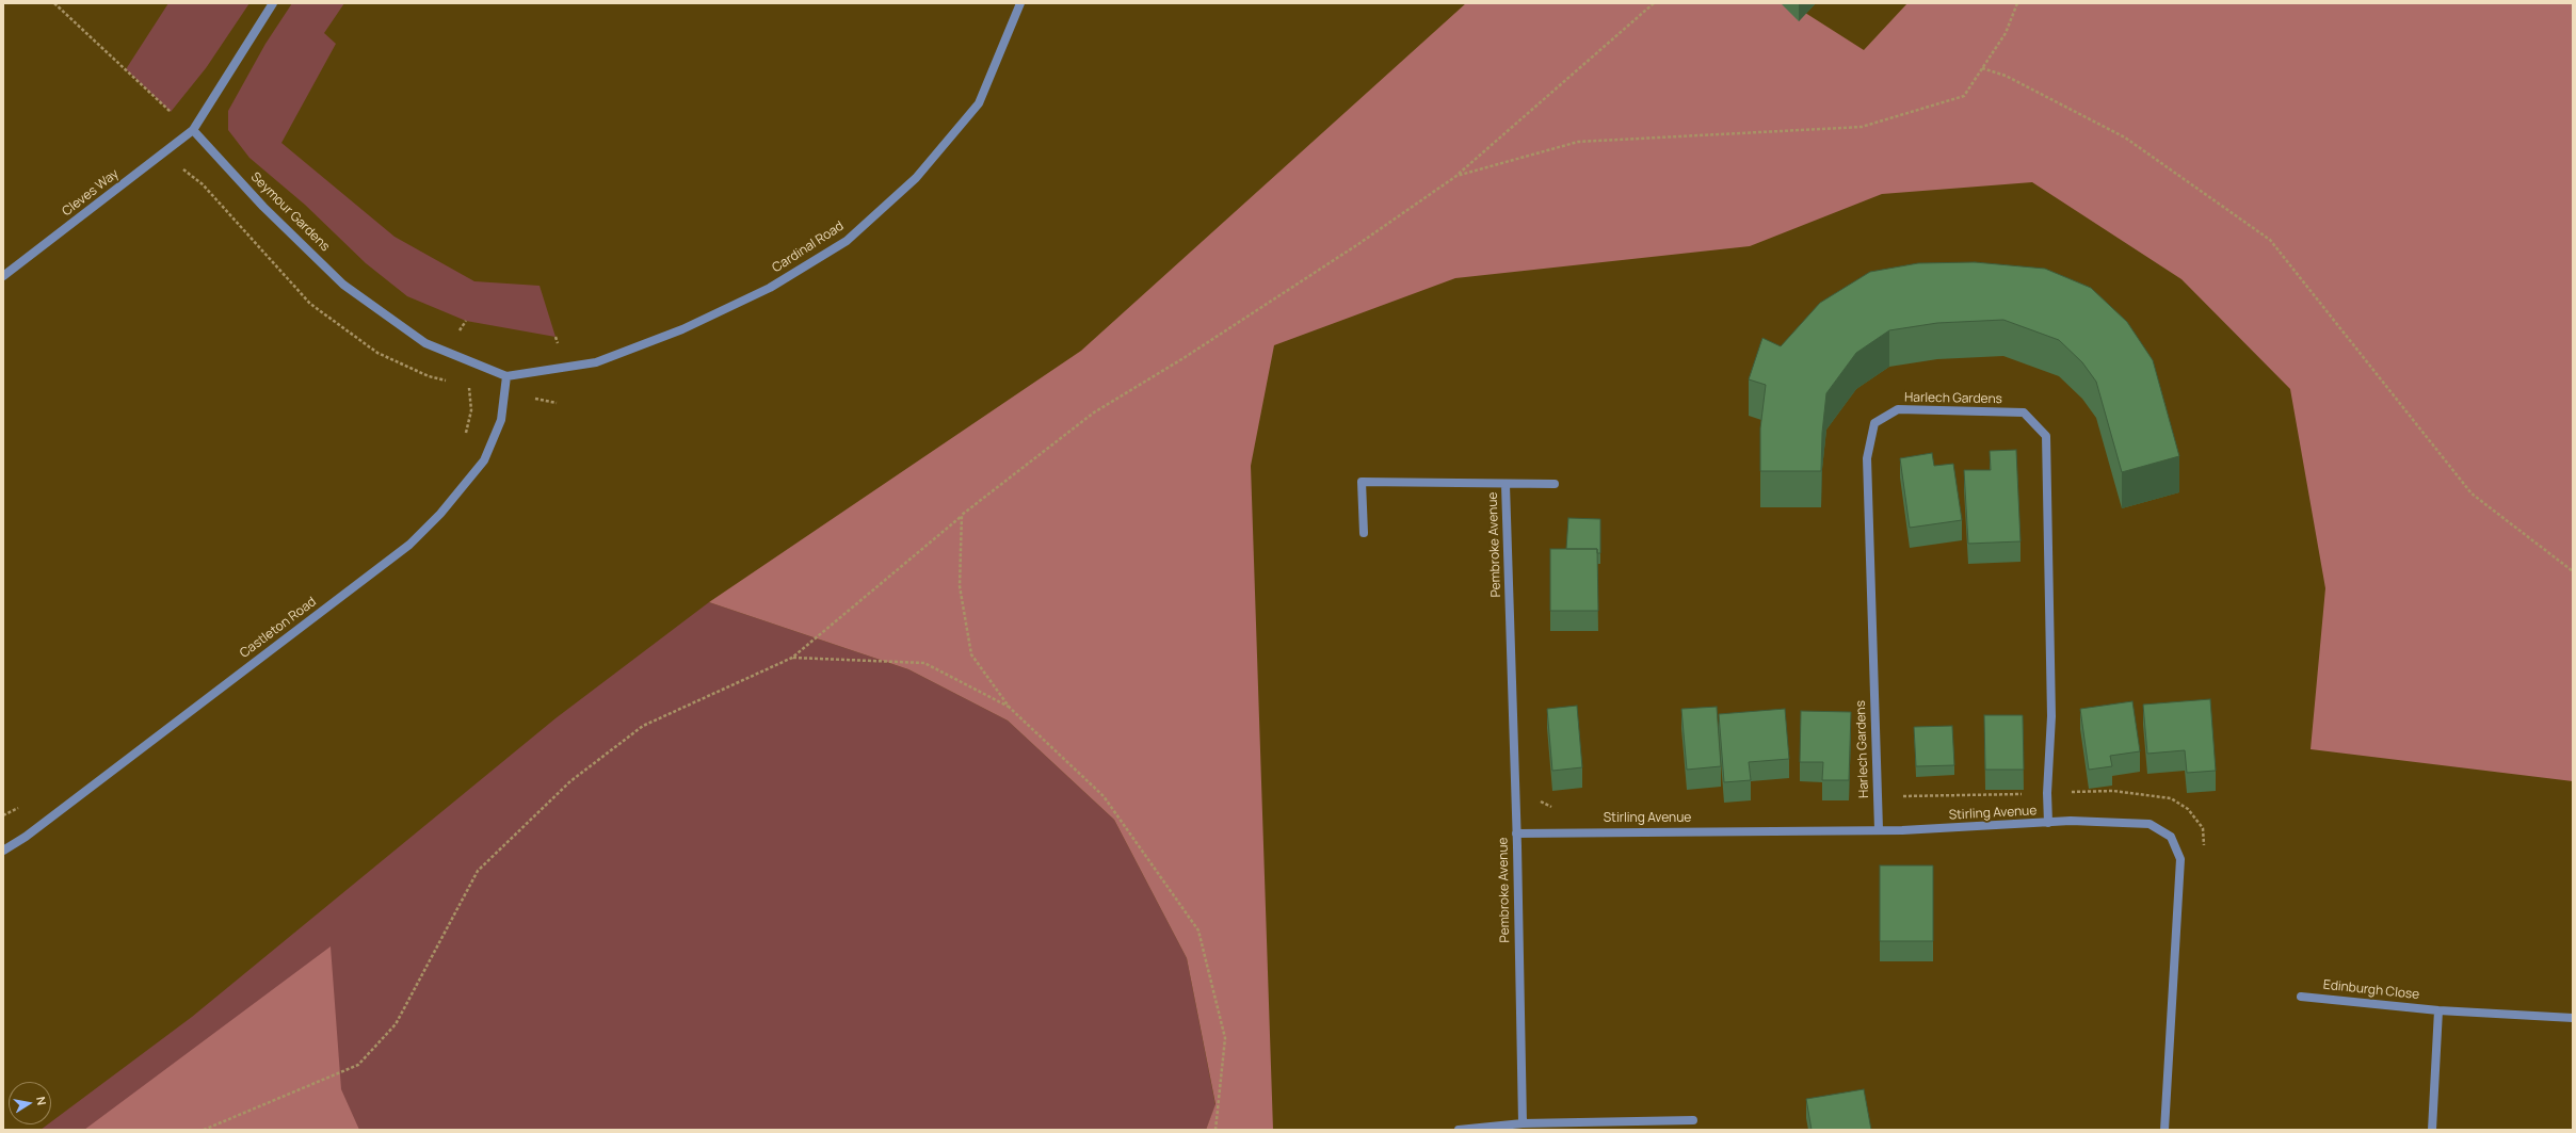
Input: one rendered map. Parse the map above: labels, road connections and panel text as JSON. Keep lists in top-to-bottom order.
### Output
{
  "streets": {
    "street": [
      "Cleves Way",
      "Seymour Gardens",
      "Cardinal Road",
      "Harlech Gardens",
      "Pembroke Avenue",
      "Castleton Road",
      "Stirling Avenue",
      "Edinburgh Close"
    ]
  },
  "crossings": [
    ["Cleves Way", "Seymour Gardens"],
    ["Seymour Gardens", "Cardinal Road"],
    ["Seymour Gardens", "Castleton Road"],
    ["Cardinal Road", "Castleton Road"],
    ["Harlech Gardens", "Stirling Avenue"],
    ["Pembroke Avenue", "Stirling Avenue"]
  ],
  "north": "right"
}
